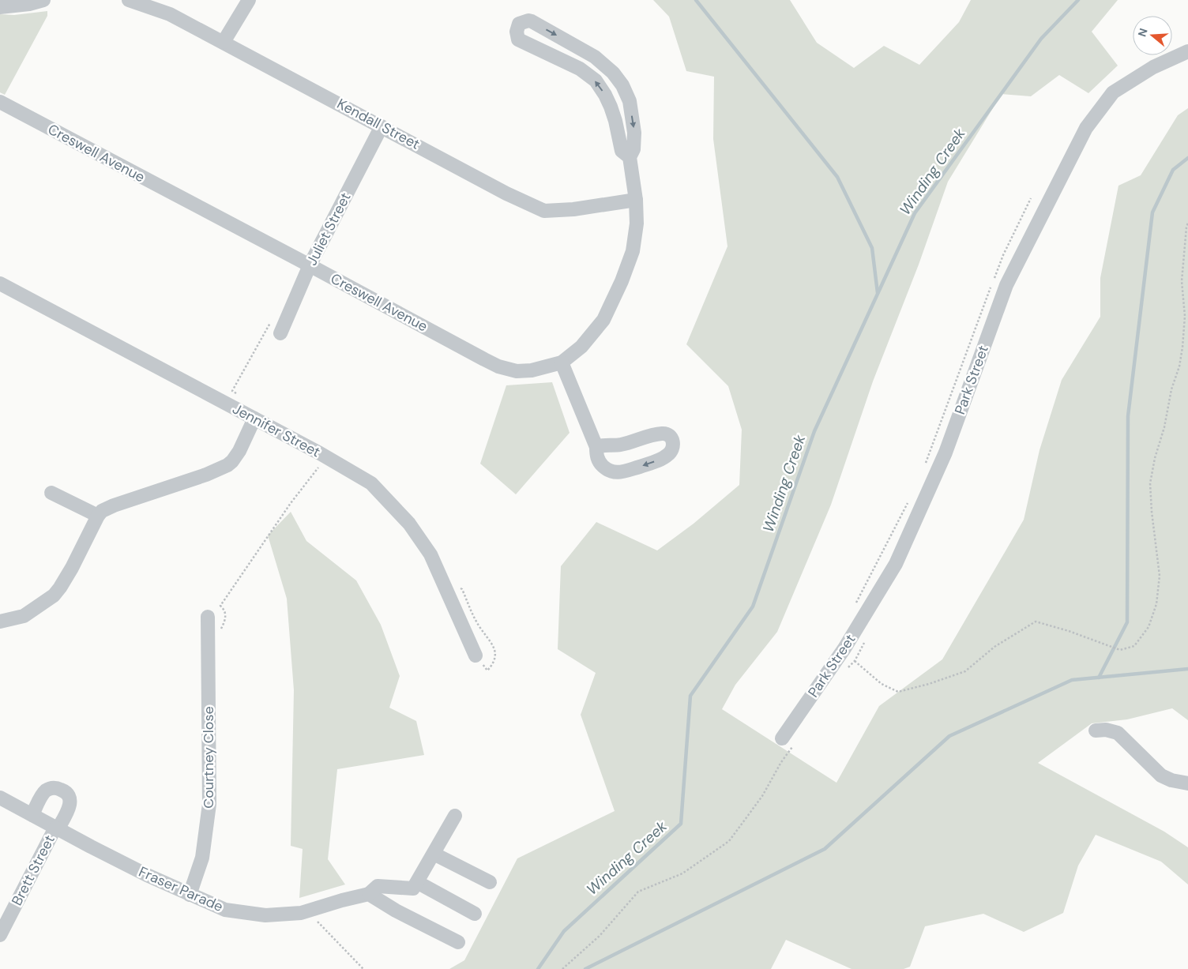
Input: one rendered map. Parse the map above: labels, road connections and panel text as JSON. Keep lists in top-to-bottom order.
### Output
{
  "streets": {
    "street": [
      "Kendall Street",
      "Creswell Avenue",
      "Juliet Street",
      "Park Street",
      "Jennifer Street",
      "Courtney Close",
      "Brett Street",
      "Fraser Parade"
    ]
  },
  "crossings": [
    ["Kendall Street", "Creswell Avenue"],
    ["Kendall Street", "Juliet Street"],
    ["Creswell Avenue", "Juliet Street"],
    ["Courtney Close", "Fraser Parade"],
    ["Brett Street", "Fraser Parade"]
  ],
  "water": ["Winding Creek"],
  "north": "left"
}
